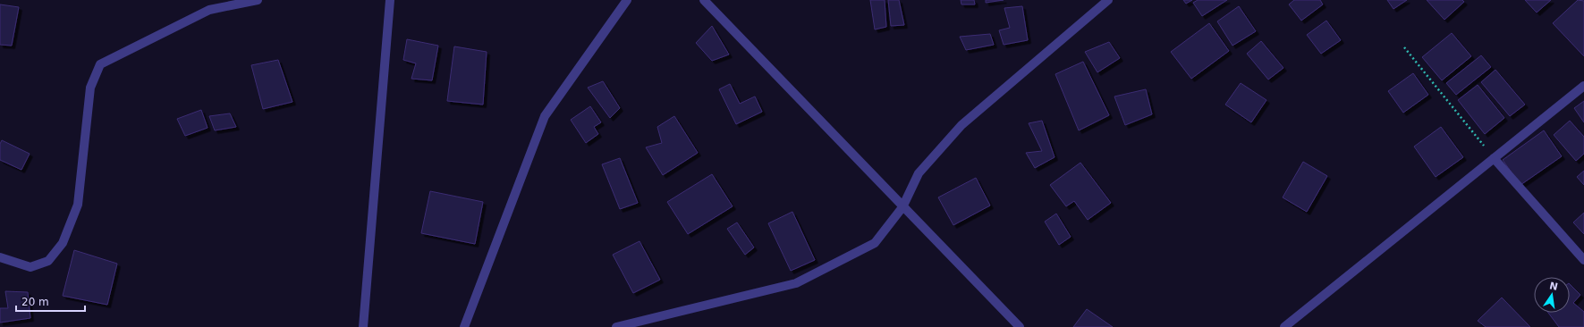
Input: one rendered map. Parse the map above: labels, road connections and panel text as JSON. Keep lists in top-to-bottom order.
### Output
{
  "scale_bar": "20 m",
  "north": "top"
}
